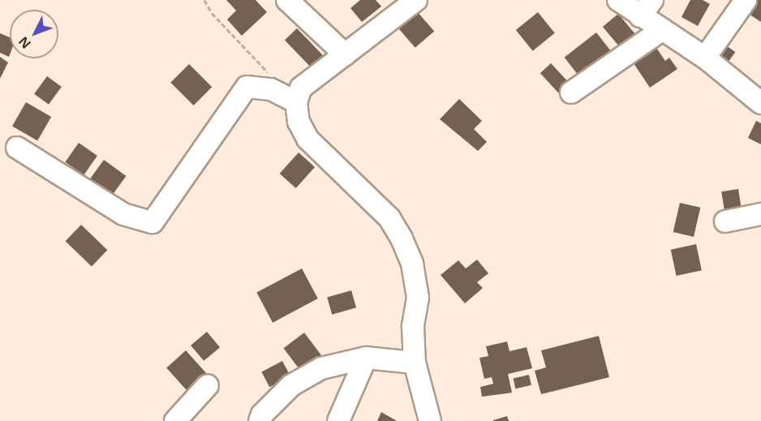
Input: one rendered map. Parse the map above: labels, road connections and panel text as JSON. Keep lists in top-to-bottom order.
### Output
{
  "north": "bottom left"
}
